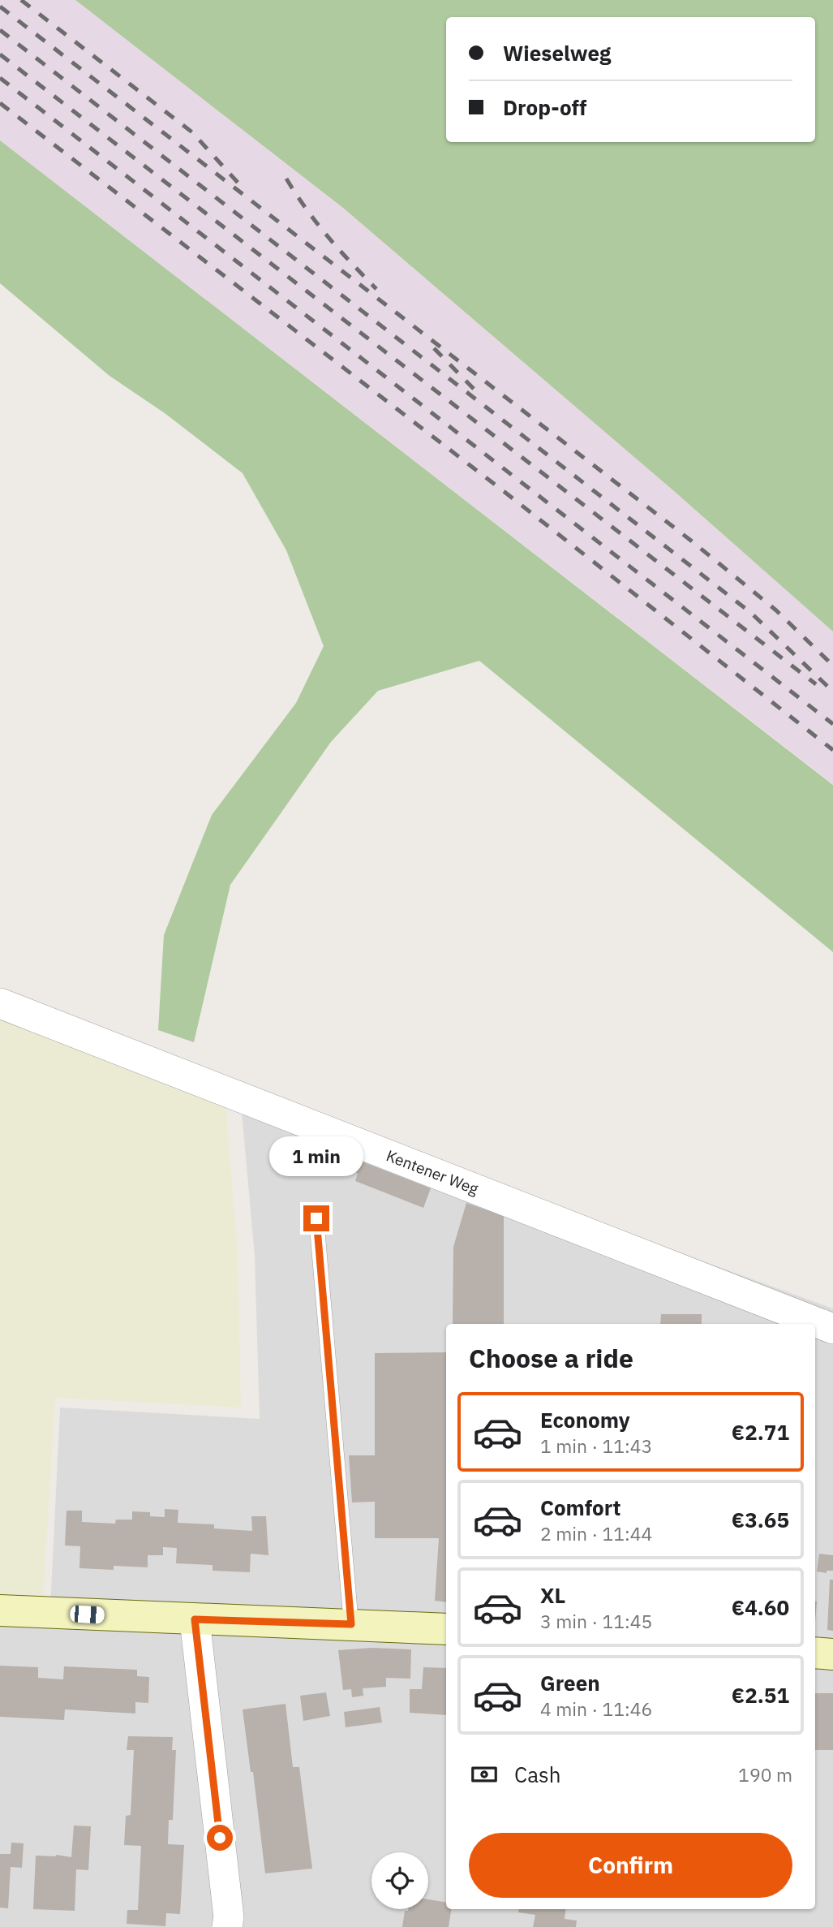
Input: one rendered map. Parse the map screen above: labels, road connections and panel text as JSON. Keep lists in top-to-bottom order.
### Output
{
  "streets": {
    "street": ["Kentener Weg"]
  },
  "page": {
    "banner": ["Wieselweg", "Drop-off"],
    "bubble": "1 min",
    "heading": "Choose a ride",
    "list": [
      {
        "name": "Economy",
        "note": "1 min · 11:43",
        "value": "€2.71"
      },
      {
        "name": "Comfort",
        "note": "2 min · 11:44",
        "value": "€3.65"
      },
      {
        "name": "XL",
        "note": "3 min · 11:45",
        "value": "€4.60"
      },
      {
        "name": "Green",
        "note": "4 min · 11:46",
        "value": "€2.51"
      }
    ],
    "pay": ["Cash", "190 m"],
    "buttons": "Confirm"
  }
}
